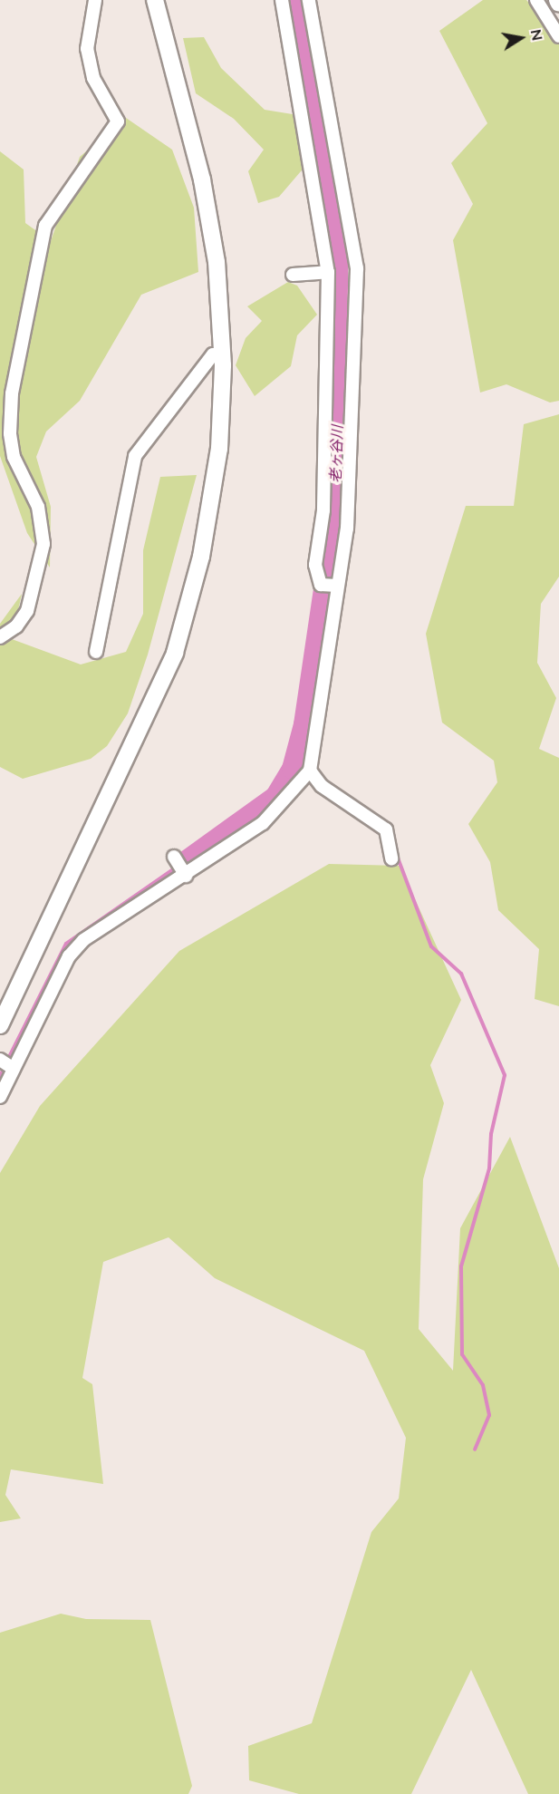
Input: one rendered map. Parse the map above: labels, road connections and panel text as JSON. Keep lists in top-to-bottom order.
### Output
{
  "water": ["老ヶ谷川"],
  "north": "right"
}
